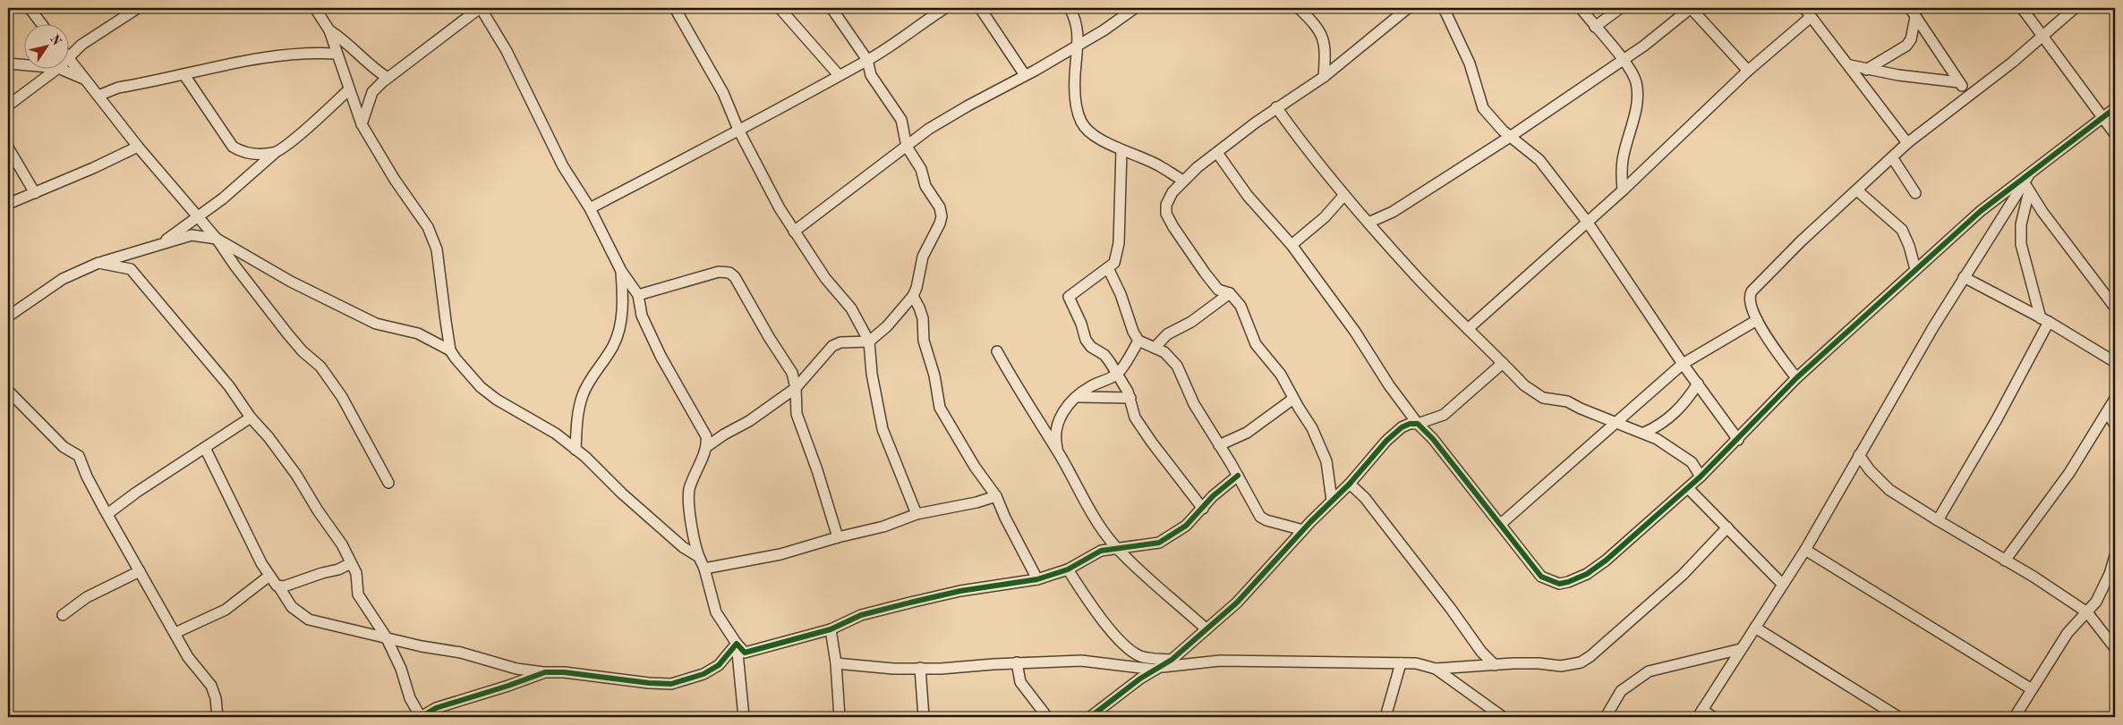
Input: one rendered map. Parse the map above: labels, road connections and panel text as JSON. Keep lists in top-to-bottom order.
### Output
{
  "north": "top right"
}
